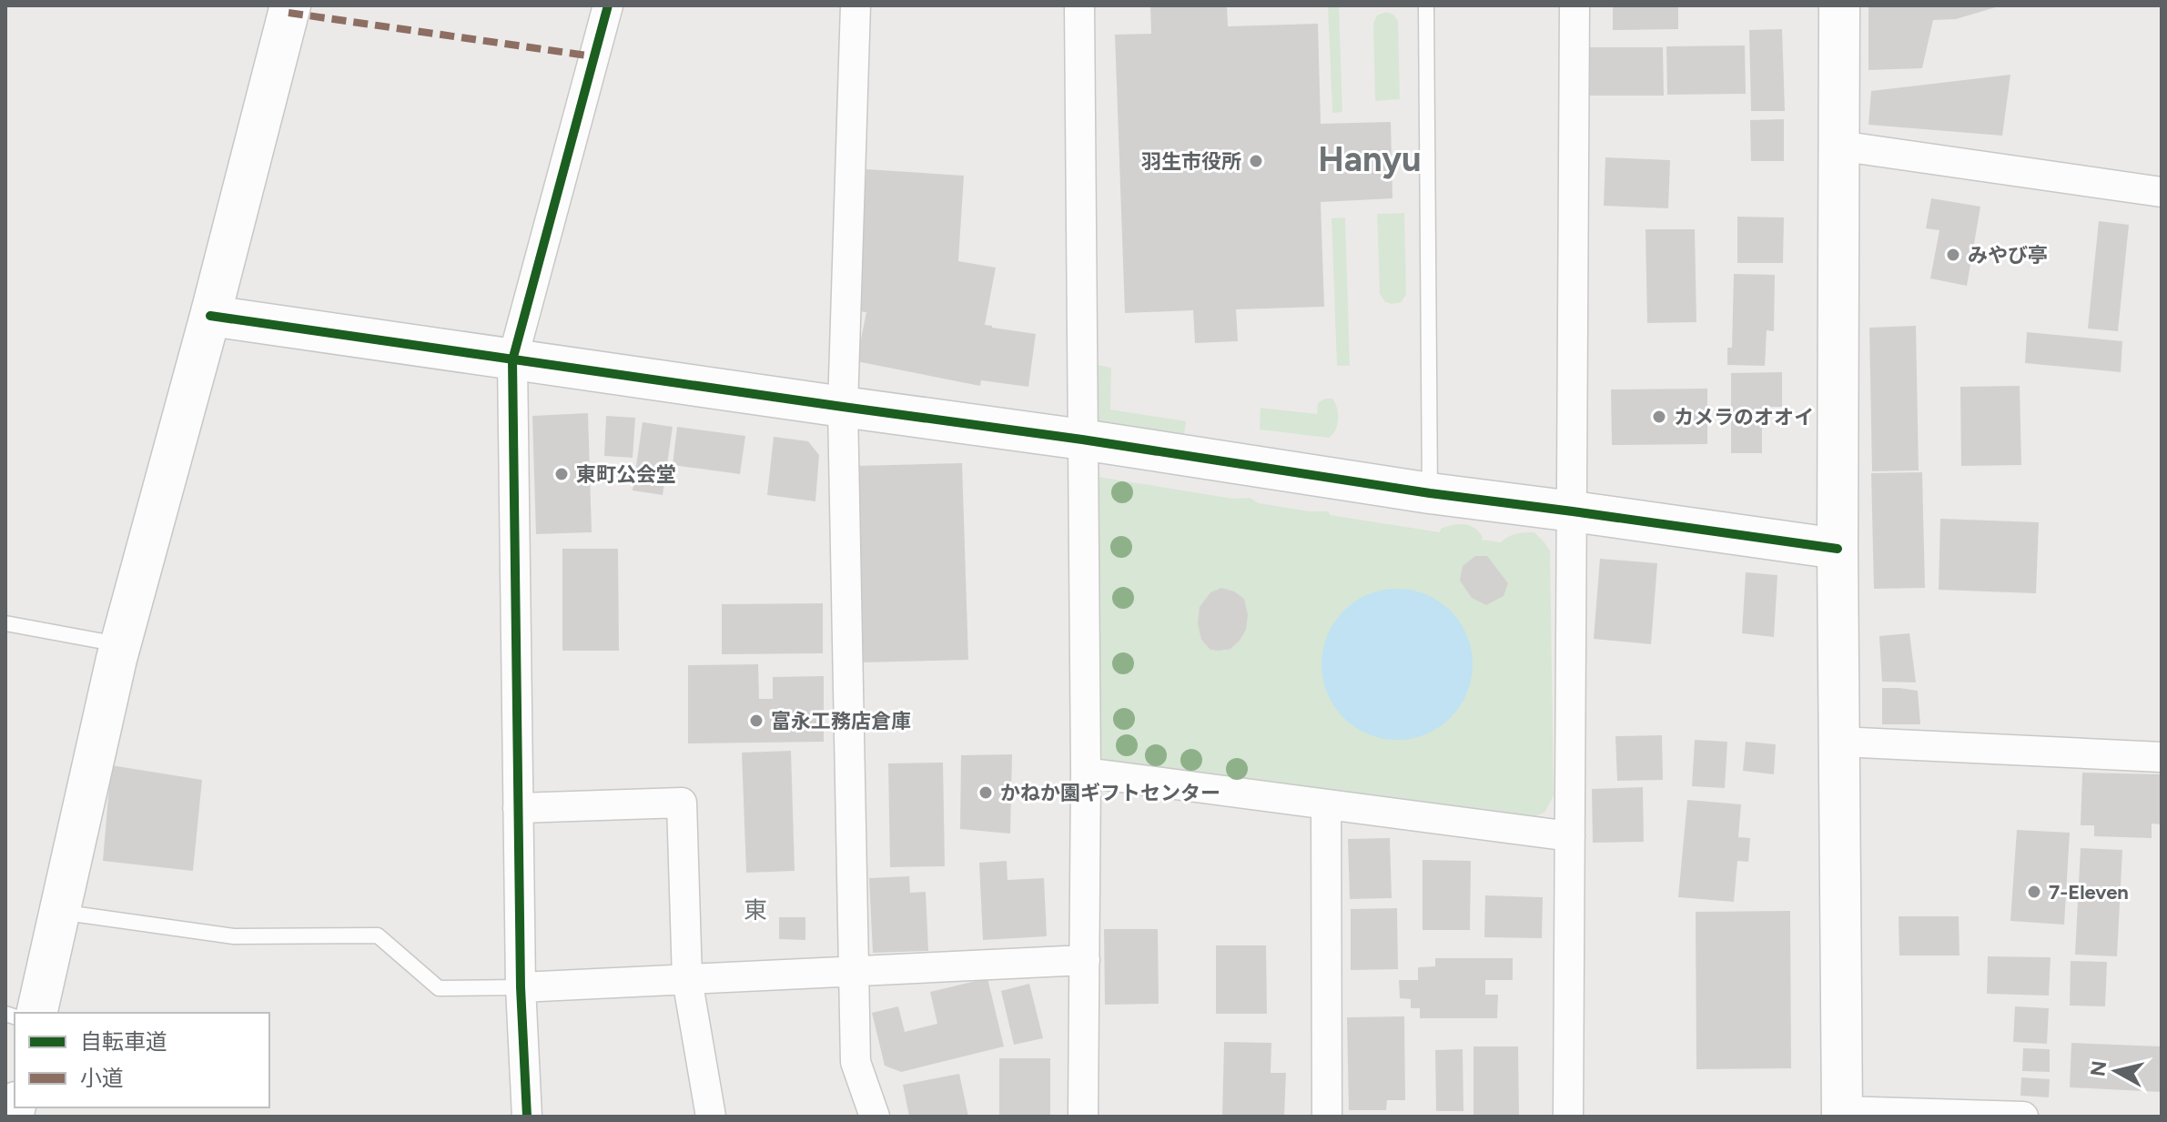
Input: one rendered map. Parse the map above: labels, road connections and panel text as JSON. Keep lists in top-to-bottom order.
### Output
{
  "districts": ["Hanyu", "東"],
  "places": [
    "羽生市役所",
    "みやび亭",
    "カメラのオオイ",
    "東町公会堂",
    "富永工務店倉庫",
    "かねか園ギフトセンター",
    "7-Eleven"
  ],
  "legend": ["自転車道", "小道"],
  "north": "left"
}
